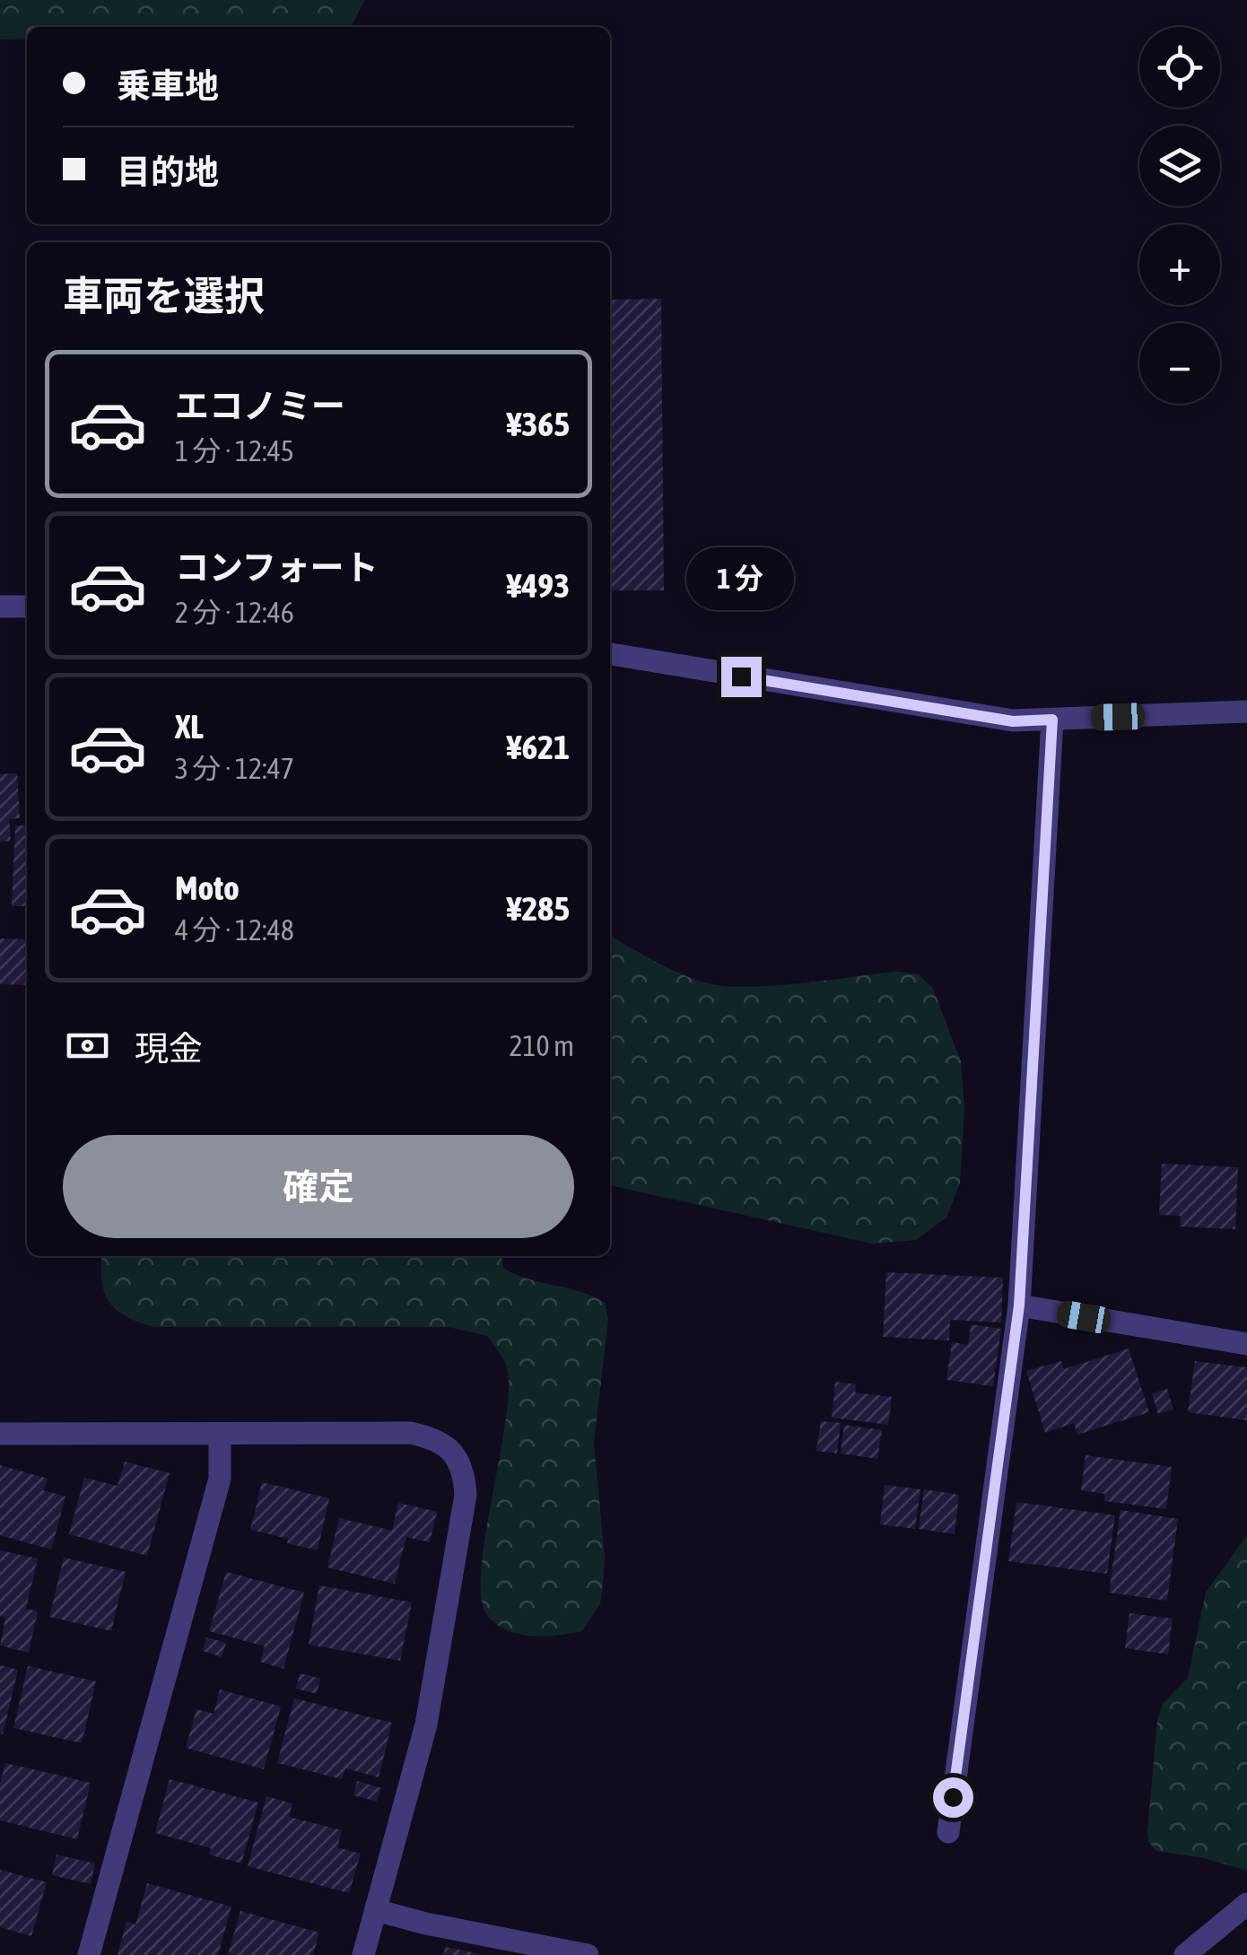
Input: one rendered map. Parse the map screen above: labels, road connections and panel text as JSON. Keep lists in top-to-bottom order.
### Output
{
  "page": {
    "map_buttons": ["+", "−"],
    "banner": ["乗車地", "目的地"],
    "heading": "車両を選択",
    "list": [
      {
        "name": "エコノミー",
        "note": "1 分 · 12:45",
        "value": "¥365"
      },
      {
        "name": "コンフォート",
        "note": "2 分 · 12:46",
        "value": "¥493"
      },
      {
        "name": "XL",
        "note": "3 分 · 12:47",
        "value": "¥621"
      },
      {
        "name": "Moto",
        "note": "4 分 · 12:48",
        "value": "¥285"
      }
    ],
    "bubble": "1 分",
    "pay": ["現金", "210 m"],
    "buttons": "確定"
  }
}
